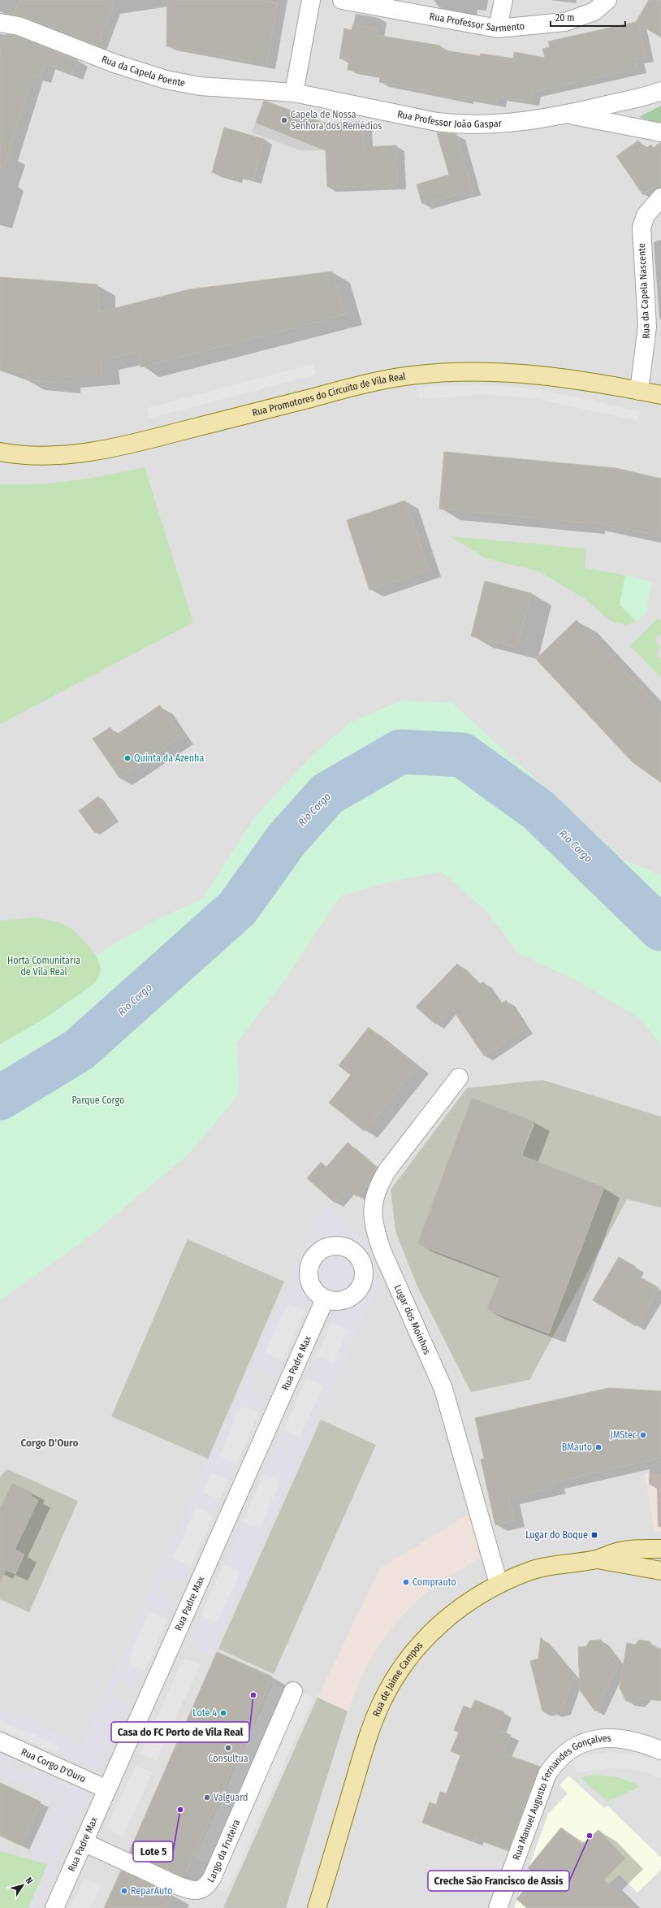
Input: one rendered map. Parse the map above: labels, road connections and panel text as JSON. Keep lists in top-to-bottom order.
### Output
{
  "streets": {
    "main road": ["Rua Promotores do Circuito de Vila Real", "Rua de Jaime Campos"],
    "street": [
      "Rua Professor Sarmento",
      "Rua da Capela Poente",
      "Rua Professor João Gaspar",
      "Rua da Capela Nascente",
      "Lugar dos Moinhos",
      "Rua Padre Max",
      "Rua Corgo D'Ouro",
      "Rua Manuel Augusto Fernandes Gonçalves",
      "Largo da Fruteira"
    ]
  },
  "crossings": [
    ["Rua da Capela Poente", "Rua Professor João Gaspar"],
    ["Rua da Capela Nascente", "Rua Promotores do Circuito de Vila Real"],
    ["Lugar dos Moinhos", "Rua de Jaime Campos"],
    ["Rua Padre Max", "Rua Corgo D'Ouro"],
    ["Rua Padre Max", "Largo da Fruteira"]
  ],
  "districts": ["Corgo D'Ouro"],
  "water": ["Rio Corgo"],
  "parks": ["Horta Comunitária de Vila Real", "Parque Corgo"],
  "places": {
    "other": [
      "Capela de Nossa Senhora dos Remédios",
      "Quinta da Azenha",
      "JMStec",
      "BMauto",
      "Comprauto",
      "Casa do FC Porto de Vila Real",
      "Lote 4",
      "Consultua",
      "Valguard",
      "Lote 5",
      "Creche São Francisco de Assis",
      "ReparAuto"
    ],
    "transit": ["Lugar do Boque"]
  },
  "scale_bar": "20 m",
  "north": "top right"
}
